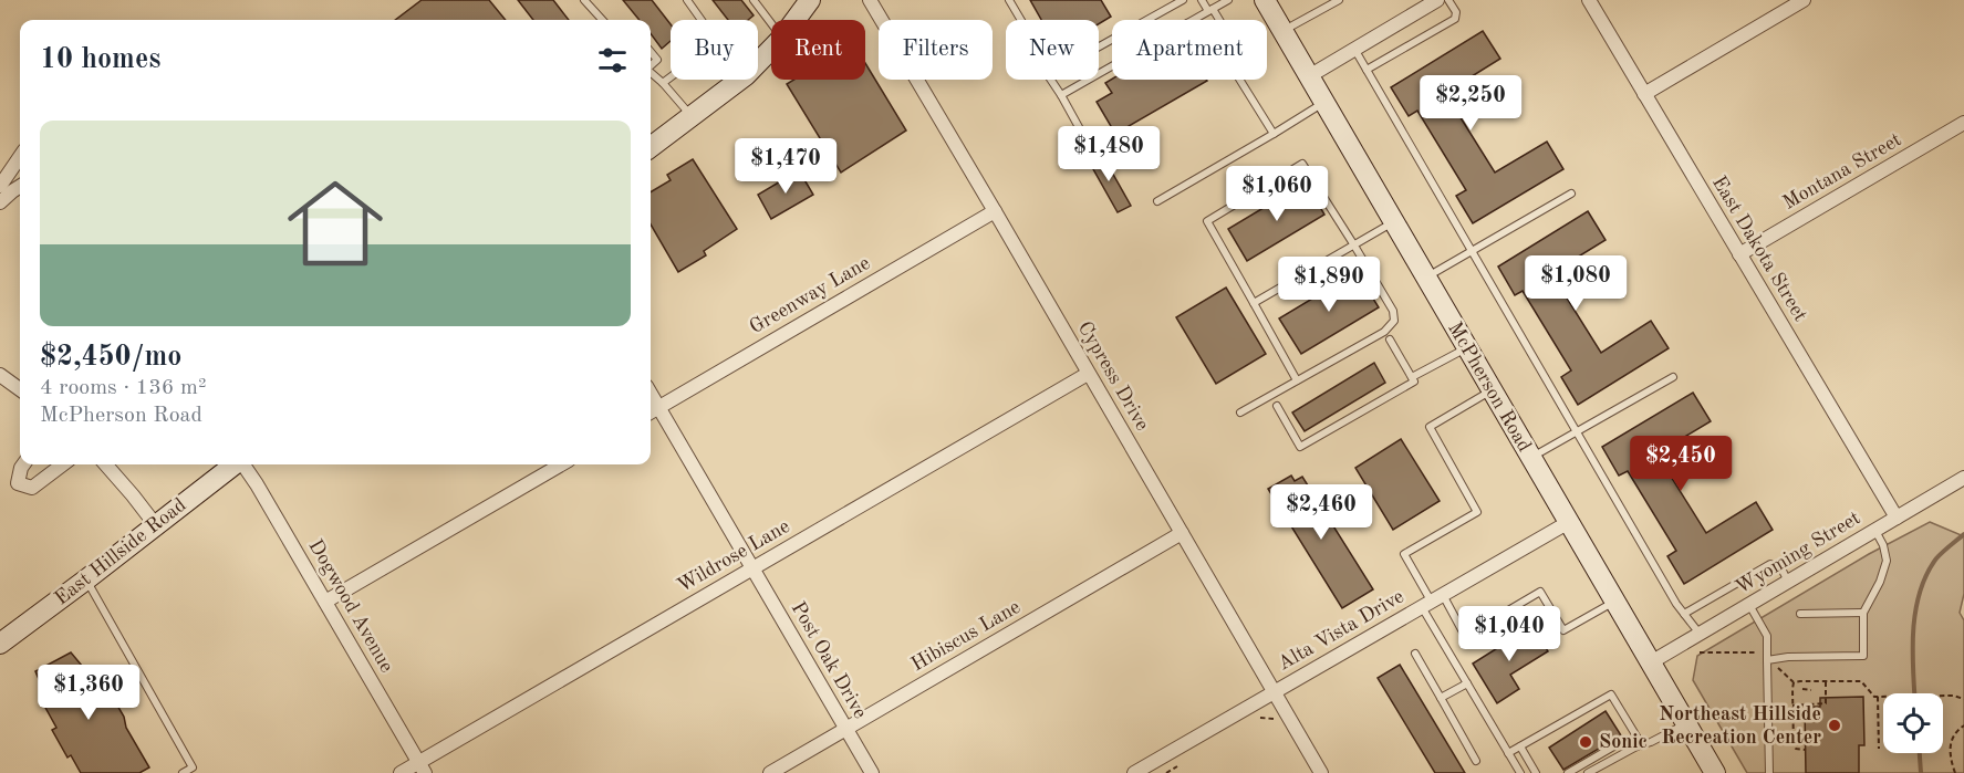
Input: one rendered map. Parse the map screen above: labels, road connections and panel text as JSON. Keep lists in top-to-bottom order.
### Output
{
  "streets": {
    "main road": ["McPherson Road", "East Hillside Road"],
    "street": [
      "Montana Street",
      "East Dakota Street",
      "Greenway Lane",
      "Cypress Drive",
      "Wyoming Street",
      "Wildrose Lane",
      "Dogwood Avenue",
      "Alta Vista Drive",
      "Hibiscus Lane",
      "Post Oak Drive"
    ]
  },
  "crossings": [
    ["Montana Street", "East Dakota Street"],
    ["East Dakota Street", "Wyoming Street"],
    ["Greenway Lane", "Cypress Drive"],
    ["Greenway Lane", "Post Oak Drive"],
    ["Cypress Drive", "Wildrose Lane"],
    ["Cypress Drive", "Alta Vista Drive"],
    ["Cypress Drive", "Hibiscus Lane"],
    ["McPherson Road", "Wyoming Street"],
    ["McPherson Road", "Alta Vista Drive"],
    ["Wildrose Lane", "Dogwood Avenue"],
    ["Wildrose Lane", "Post Oak Drive"],
    ["Hibiscus Lane", "Post Oak Drive"]
  ],
  "places": ["Northeast Hillside Recreation Center", "Sonic"],
  "page": {
    "chip": [
      "Buy",
      "Rent",
      "Filters",
      "New",
      "Apartment"
    ],
    "heading": "10 homes",
    "price": [
      "$2,250",
      "$1,480",
      "$1,470",
      "$1,060",
      "$1,080",
      "$1,890",
      "$2,450",
      "$2,460",
      "$1,040",
      "$1,360"
    ],
    "list": [
      {
        "name": "$2,450/mo",
        "note": "4 rooms · 136 m² · McPherson Road"
      }
    ]
  }
}
